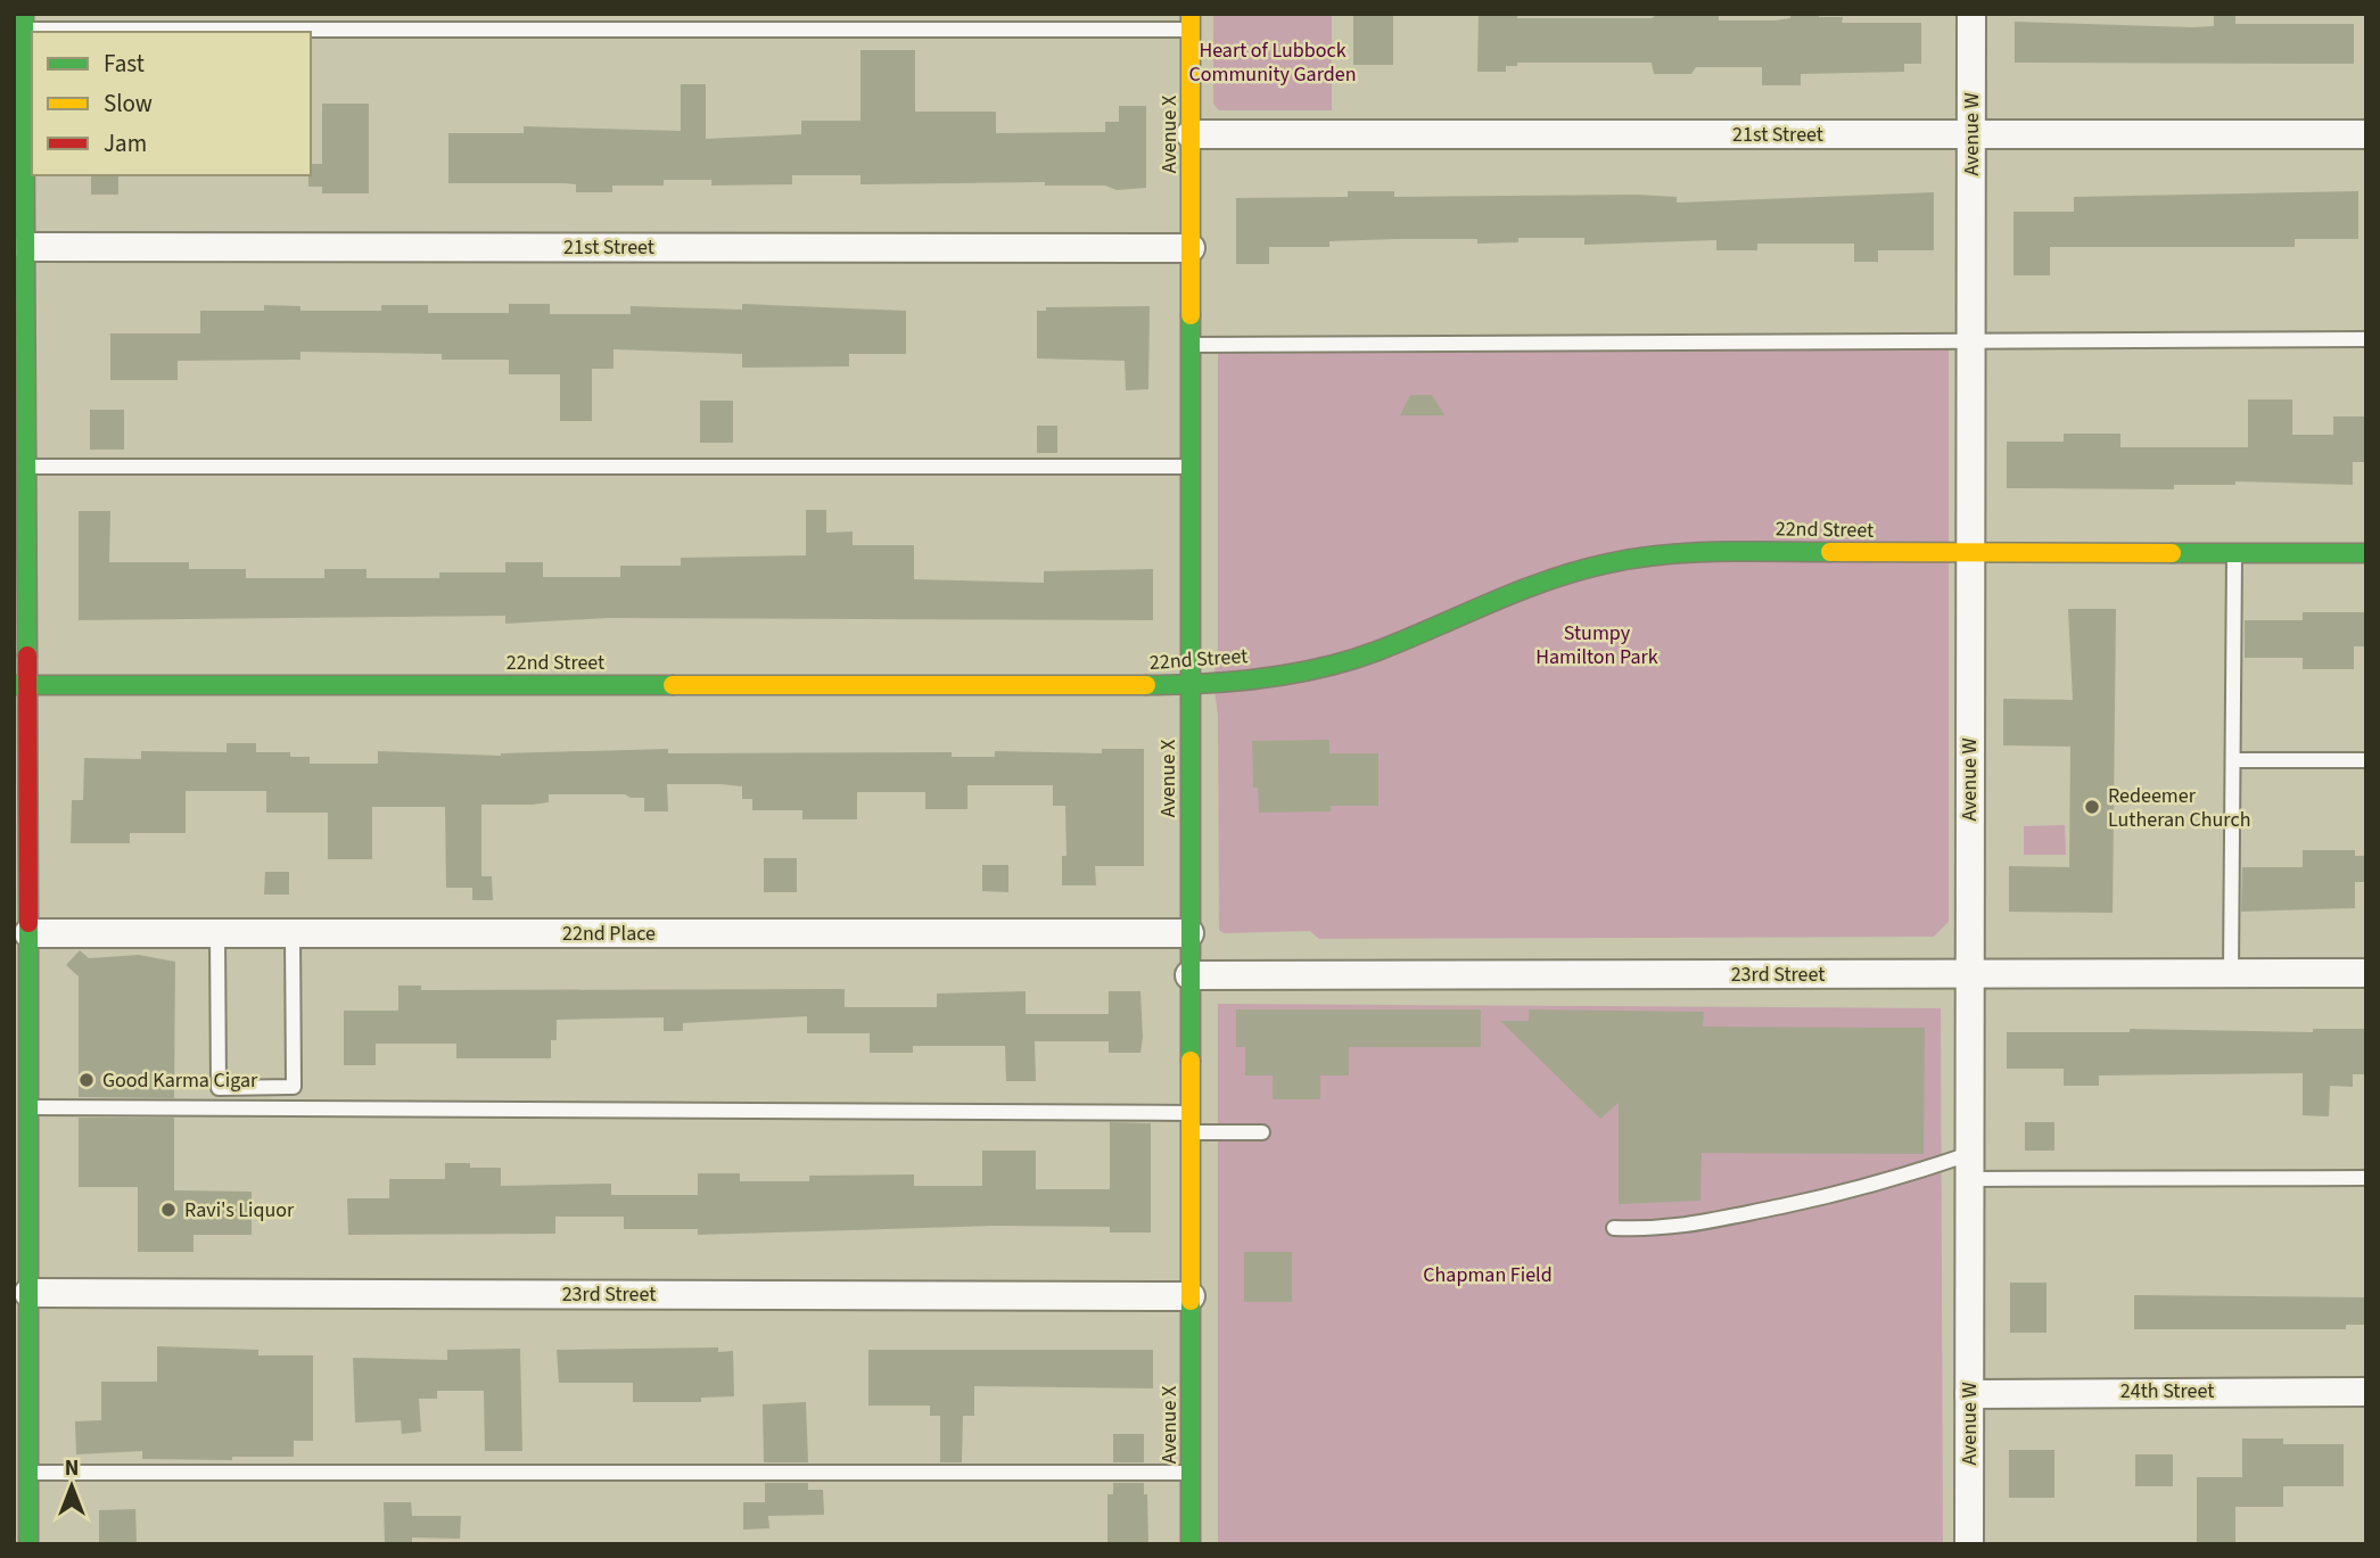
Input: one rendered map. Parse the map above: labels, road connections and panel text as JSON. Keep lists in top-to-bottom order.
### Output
{
  "streets": {
    "street": [
      "Avenue X",
      "21st Street",
      "Avenue W",
      "22nd Street",
      "22nd Place",
      "23rd Street",
      "24th Street"
    ]
  },
  "crossings": [
    ["Avenue X", "21st Street"],
    ["Avenue X", "22nd Street"],
    ["Avenue X", "22nd Place"],
    ["Avenue X", "23rd Street"],
    ["21st Street", "Avenue W"],
    ["Avenue W", "22nd Street"],
    ["Avenue W", "23rd Street"],
    ["Avenue W", "24th Street"]
  ],
  "parks": ["Heart of Lubbock Community Garden", "Stumpy Hamilton Park", "Chapman Field"],
  "places": ["Redeemer Lutheran Church", "Good Karma Cigar", "Ravi's Liquor"],
  "legend": ["Fast", "Slow", "Jam"],
  "north": "top"
}
